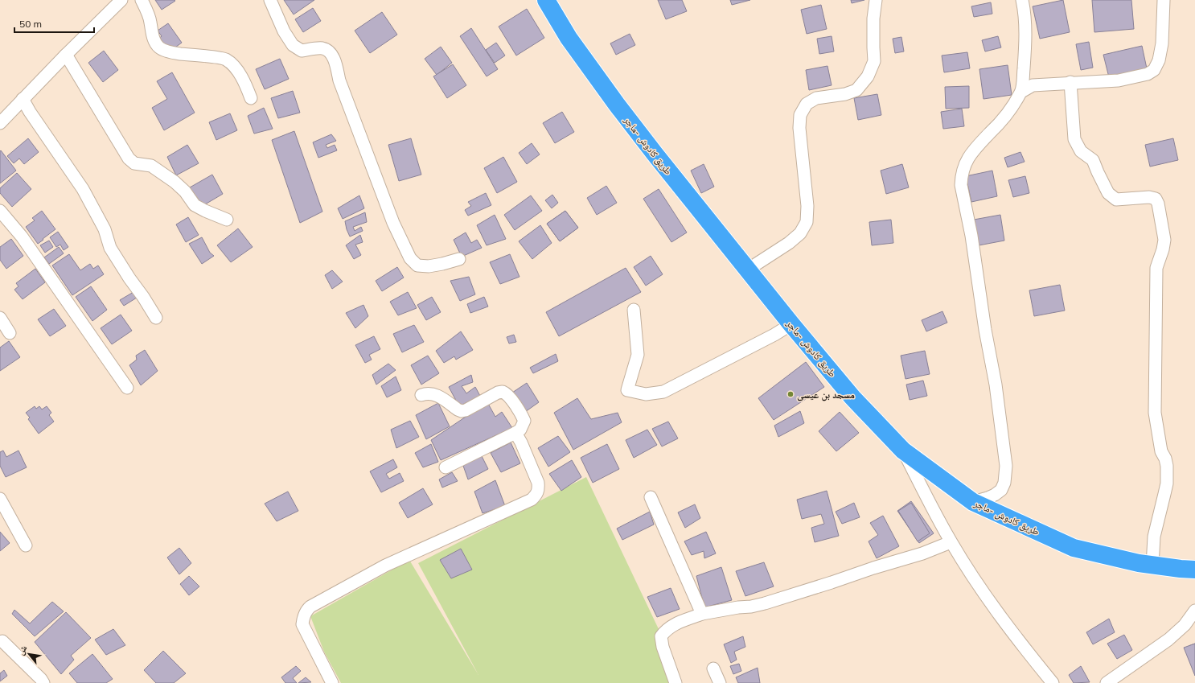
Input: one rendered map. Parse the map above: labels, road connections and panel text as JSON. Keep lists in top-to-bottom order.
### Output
{
  "streets": {
    "highway": ["طريق كادوش -ماجر"]
  },
  "places": ["مسجد بن عيسى"],
  "scale_bar": "50 m",
  "north": "top left"
}
